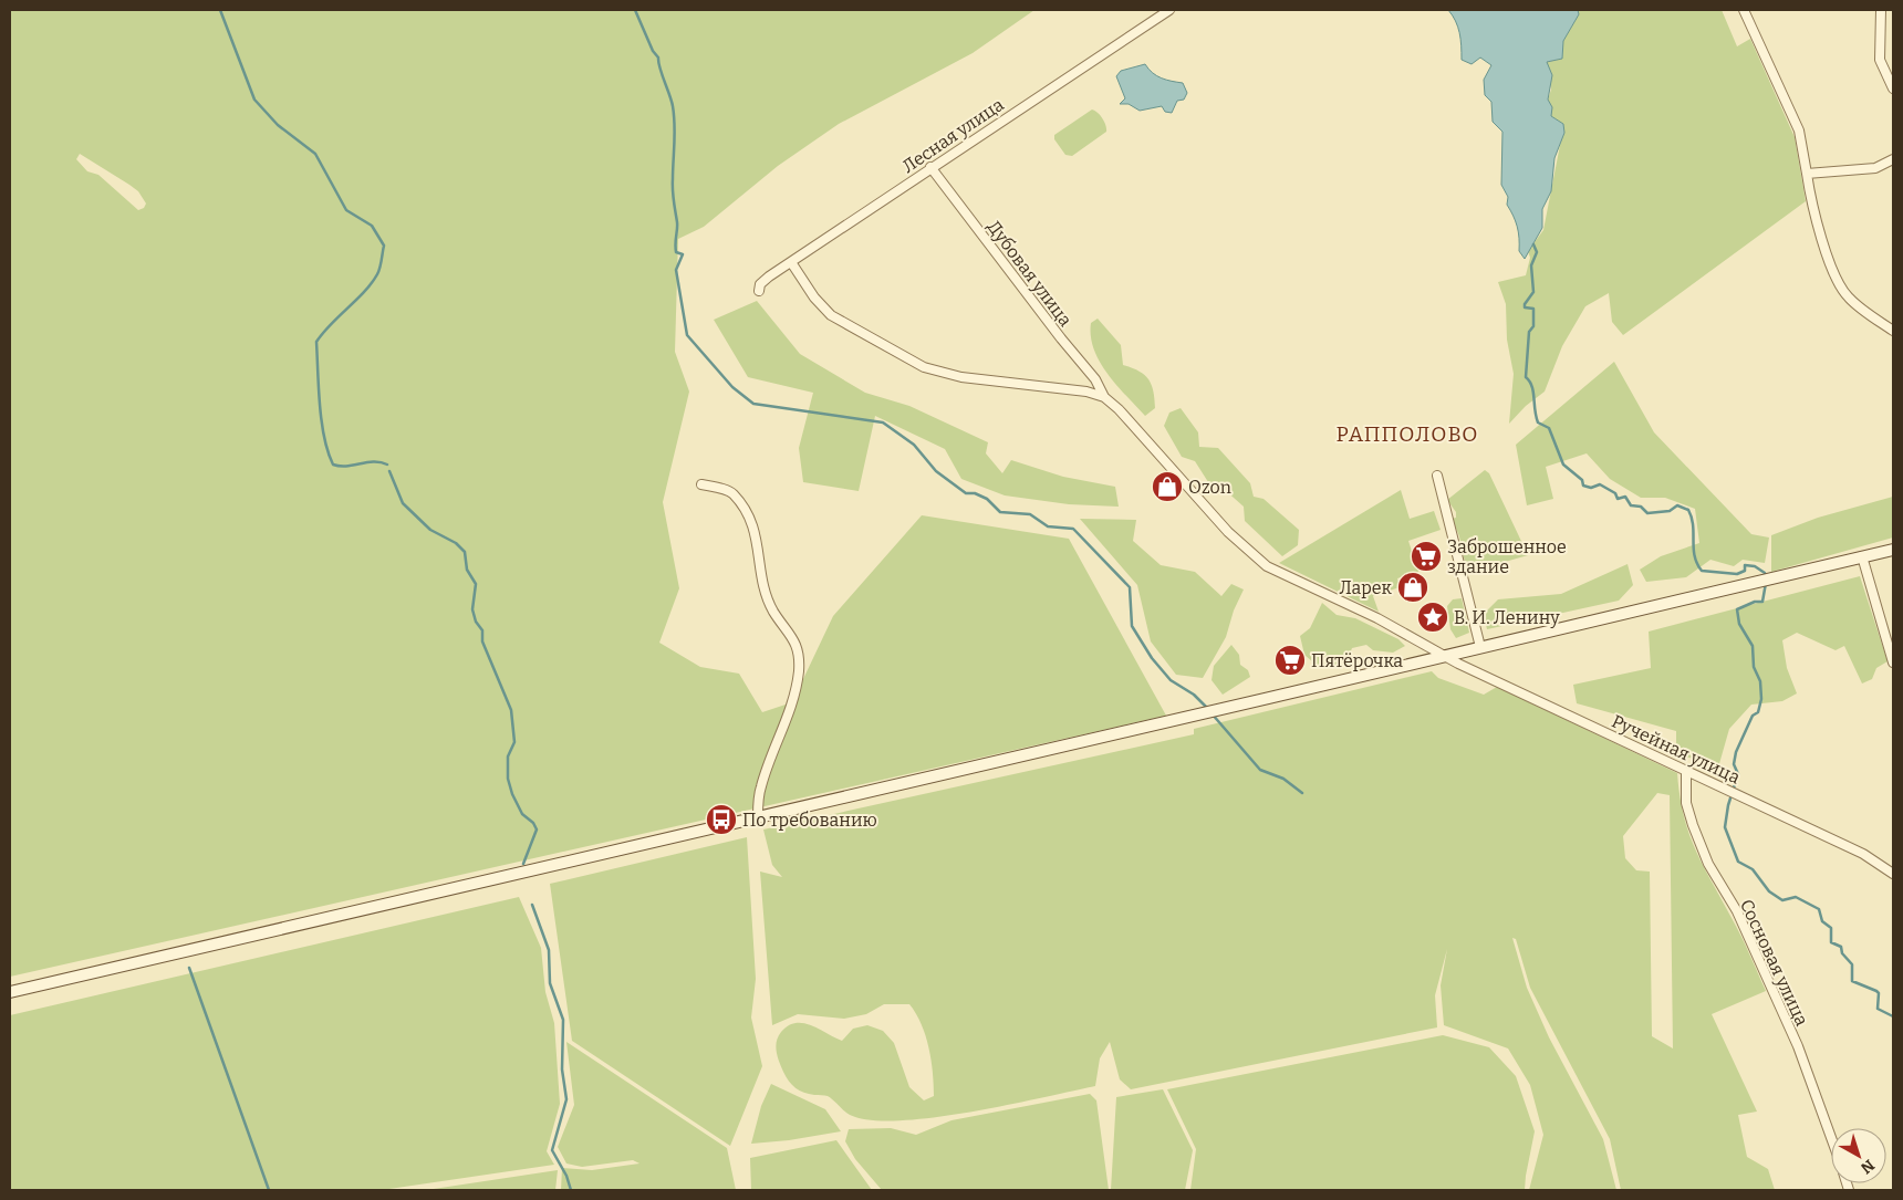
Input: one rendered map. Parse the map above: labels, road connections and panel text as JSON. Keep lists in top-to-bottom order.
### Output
{
  "streets": {
    "street": [
      "Лесная улица",
      "Дубовая улица",
      "Ручейная улица",
      "Сосновая улица"
    ]
  },
  "crossings": [
    ["Лесная улица", "Дубовая улица"],
    ["Дубовая улица", "Ручейная улица"],
    ["Ручейная улица", "Сосновая улица"]
  ],
  "districts": ["РАППОЛОВО"],
  "places": {
    "shop": ["Ozon", "Ларек"],
    "supermarket": ["Заброшенное здание", "Пятёрочка"],
    "place": ["В. И. Ленину"],
    "bus stop": ["По требованию"]
  },
  "north": "bottom right"
}
